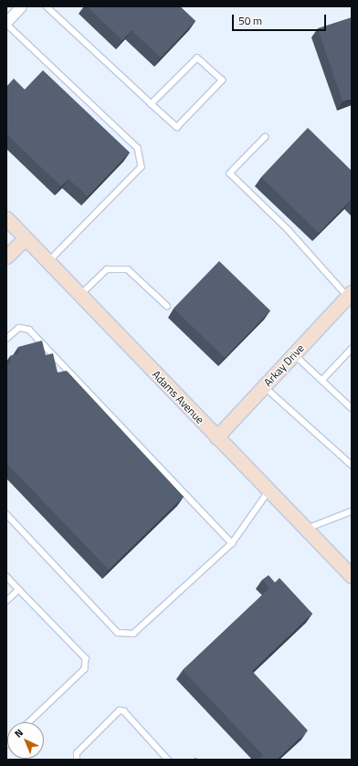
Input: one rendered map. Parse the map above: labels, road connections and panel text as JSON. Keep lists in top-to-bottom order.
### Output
{
  "streets": {
    "street": ["Arkay Drive", "Adams Avenue"]
  },
  "crossings": [
    ["Arkay Drive", "Adams Avenue"]
  ],
  "scale_bar": "50 m",
  "north": "top left"
}
